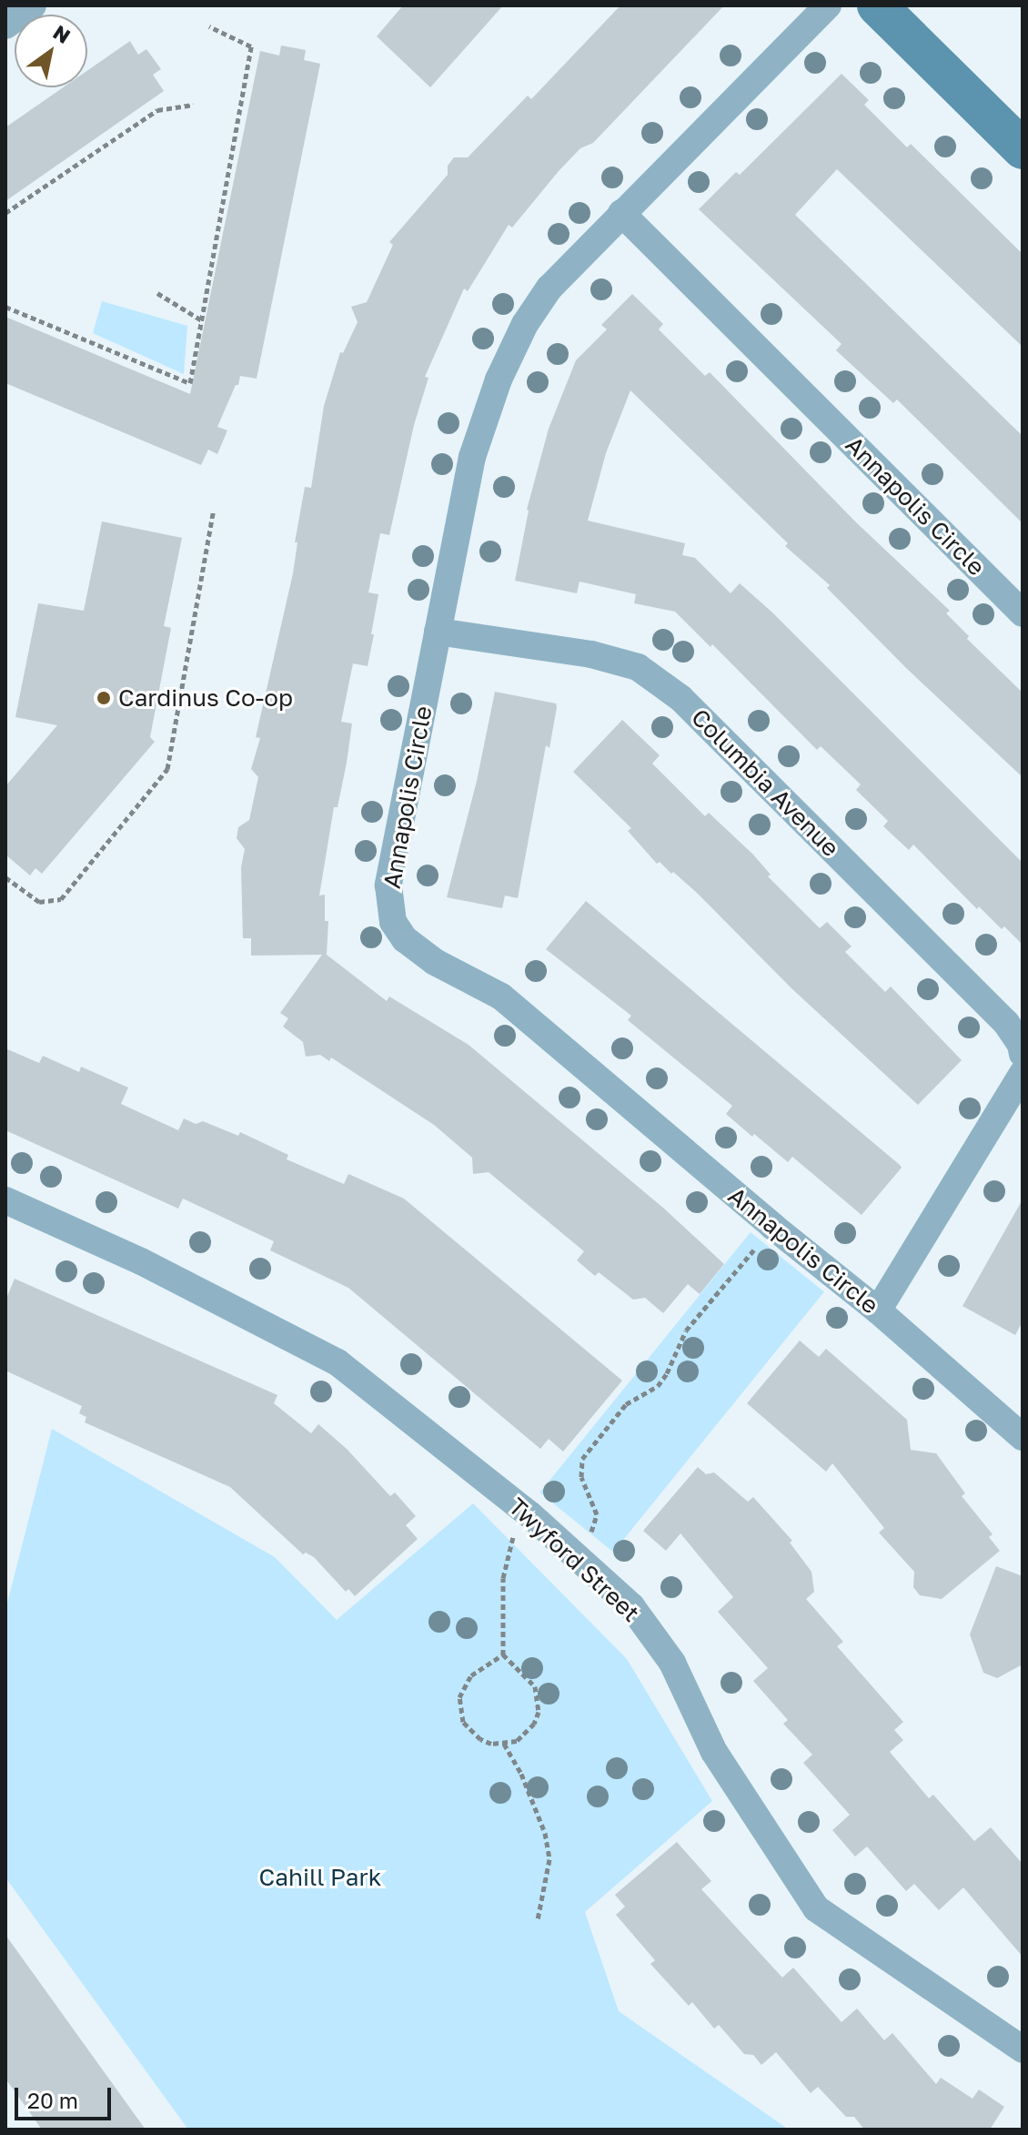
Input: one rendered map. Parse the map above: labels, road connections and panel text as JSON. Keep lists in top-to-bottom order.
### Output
{
  "streets": {
    "street": ["Annapolis Circle", "Columbia Avenue", "Twyford Street"]
  },
  "crossings": [
    ["Annapolis Circle", "Columbia Avenue"]
  ],
  "parks": ["Cahill Park"],
  "places": ["Cardinus Co-op"],
  "scale_bar": "20 m",
  "north": "top right"
}
